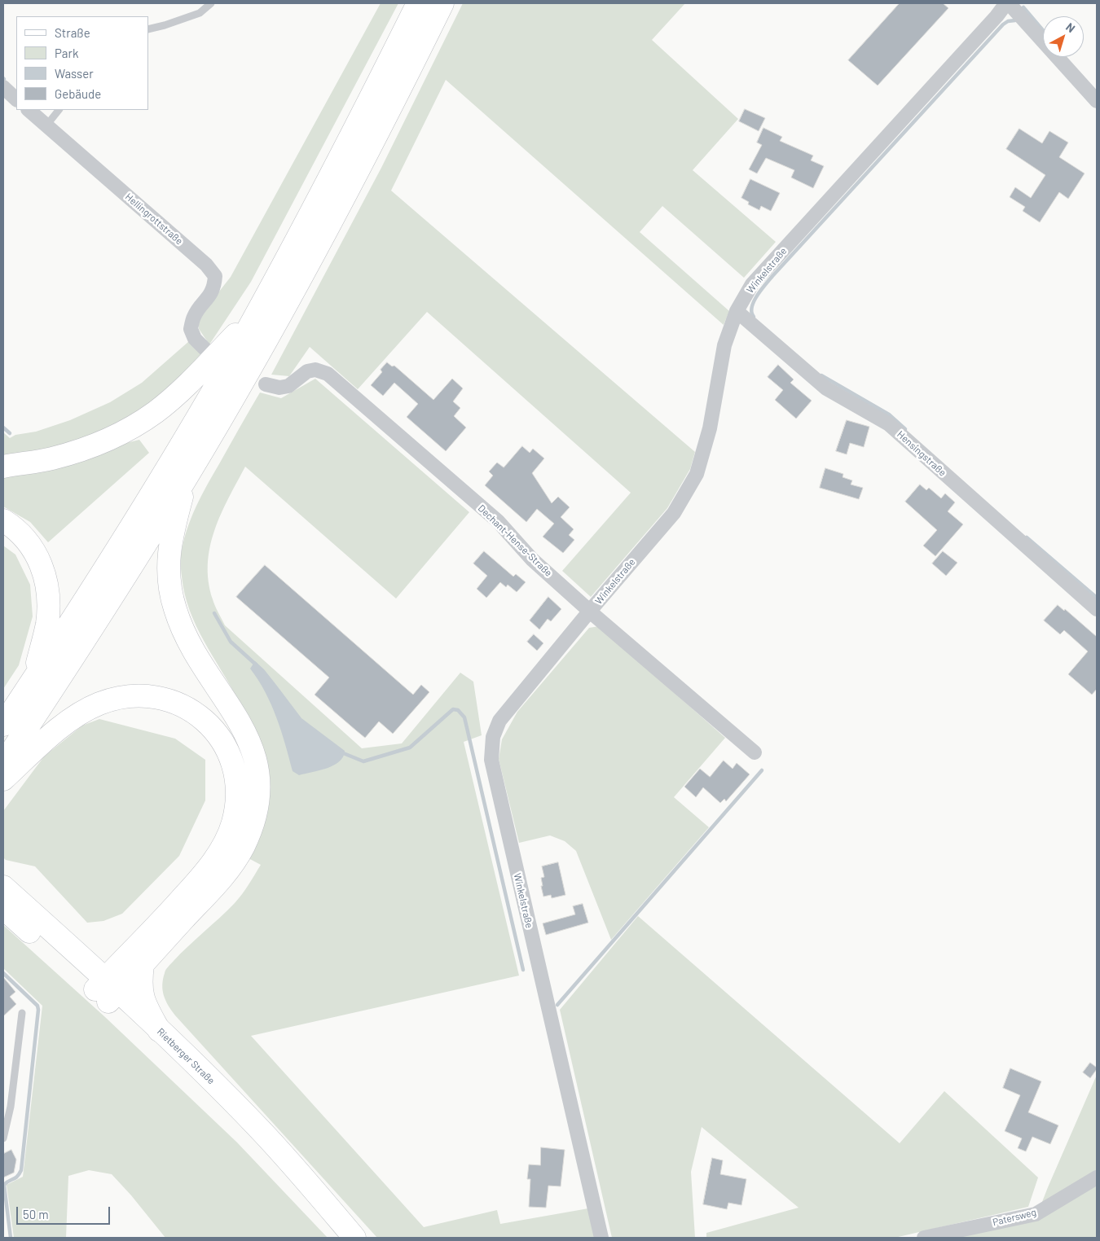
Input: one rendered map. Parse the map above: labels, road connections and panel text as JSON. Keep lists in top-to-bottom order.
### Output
{
  "streets": {
    "main road": ["Rietberger Straße"],
    "street": [
      "Hellingrottstraße",
      "Winkelstraße",
      "Hensingstraße",
      "Dechant-Hense-Straße",
      "Patersweg"
    ]
  },
  "crossings": [
    ["Winkelstraße", "Hensingstraße"],
    ["Winkelstraße", "Dechant-Hense-Straße"]
  ],
  "legend": [
    "Straße",
    "Park",
    "Wasser",
    "Gebäude"
  ],
  "scale_bar": "50 m",
  "north": "top right"
}
